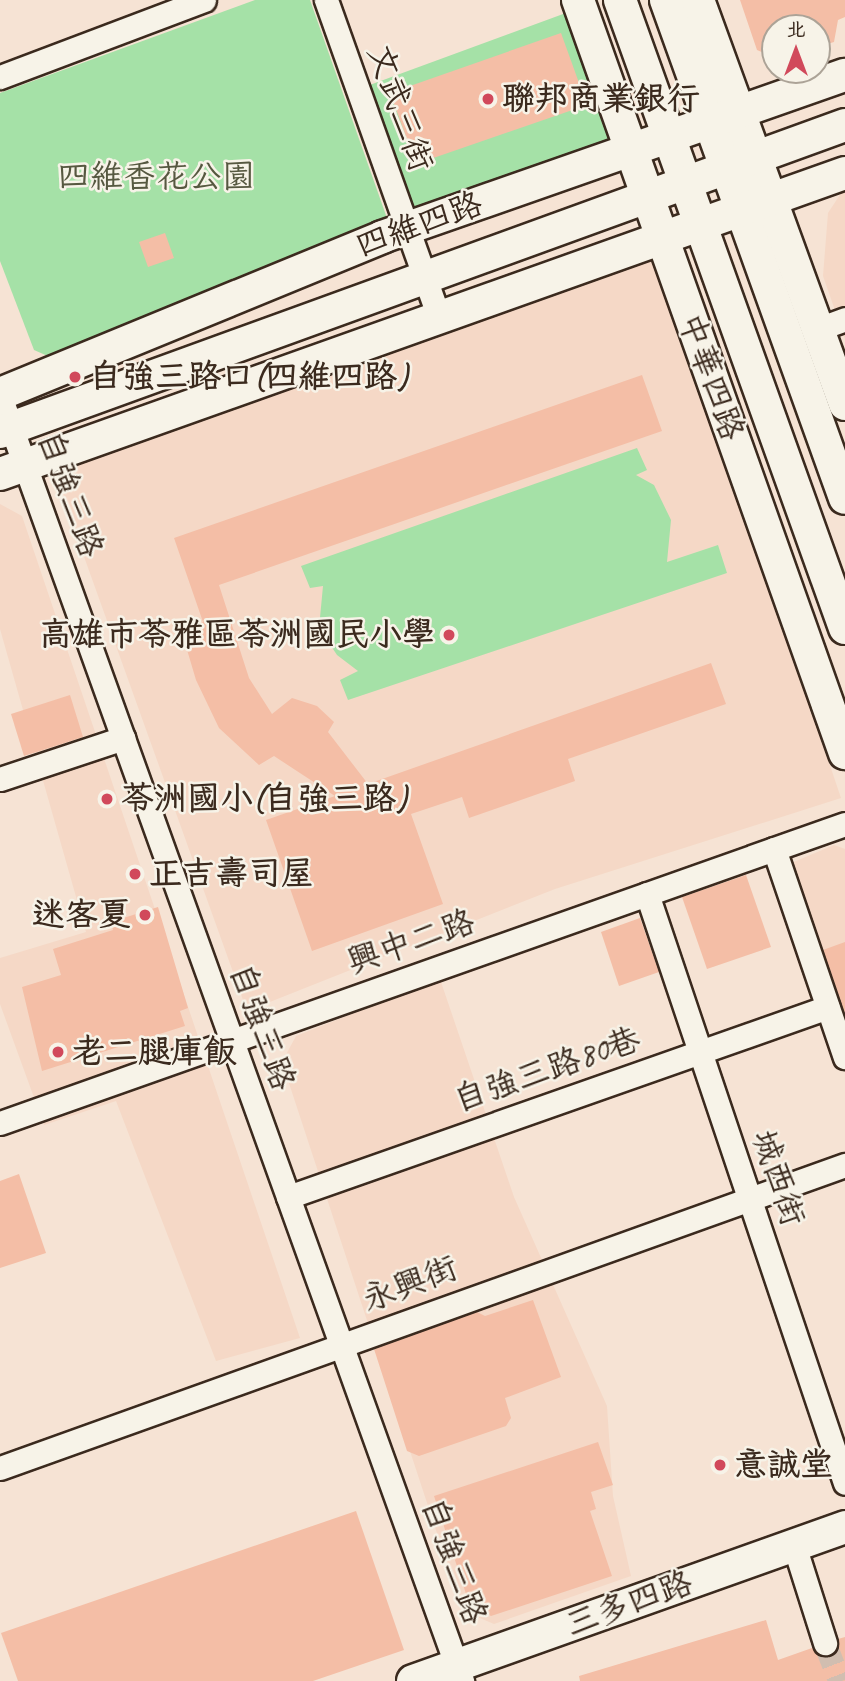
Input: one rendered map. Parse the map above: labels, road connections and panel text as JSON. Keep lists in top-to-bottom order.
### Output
{
  "streets": {
    "street": [
      "文武三街",
      "四維四路",
      "中華四路",
      "自強三路",
      "興中二路",
      "自強三路80巷",
      "城西街",
      "永興街",
      "三多四路"
    ]
  },
  "crossings": [
    ["文武三街", "四維四路"],
    ["四維四路", "中華四路"],
    ["四維四路", "自強三路"],
    ["自強三路", "興中二路"],
    ["自強三路", "自強三路80巷"],
    ["自強三路", "永興街"],
    ["自強三路", "三多四路"],
    ["興中二路", "城西街"],
    ["自強三路80巷", "城西街"],
    ["城西街", "永興街"]
  ],
  "parks": ["四維香花公園"],
  "places": [
    "聯邦商業銀行",
    "自強三路口(四維四路)",
    "高雄市苓雅區苓洲國民小學",
    "苓洲國小(自強三路)",
    "正吉壽司屋",
    "迷客夏",
    "老二腿庫飯",
    "意誠堂"
  ],
  "north": "top"
}
